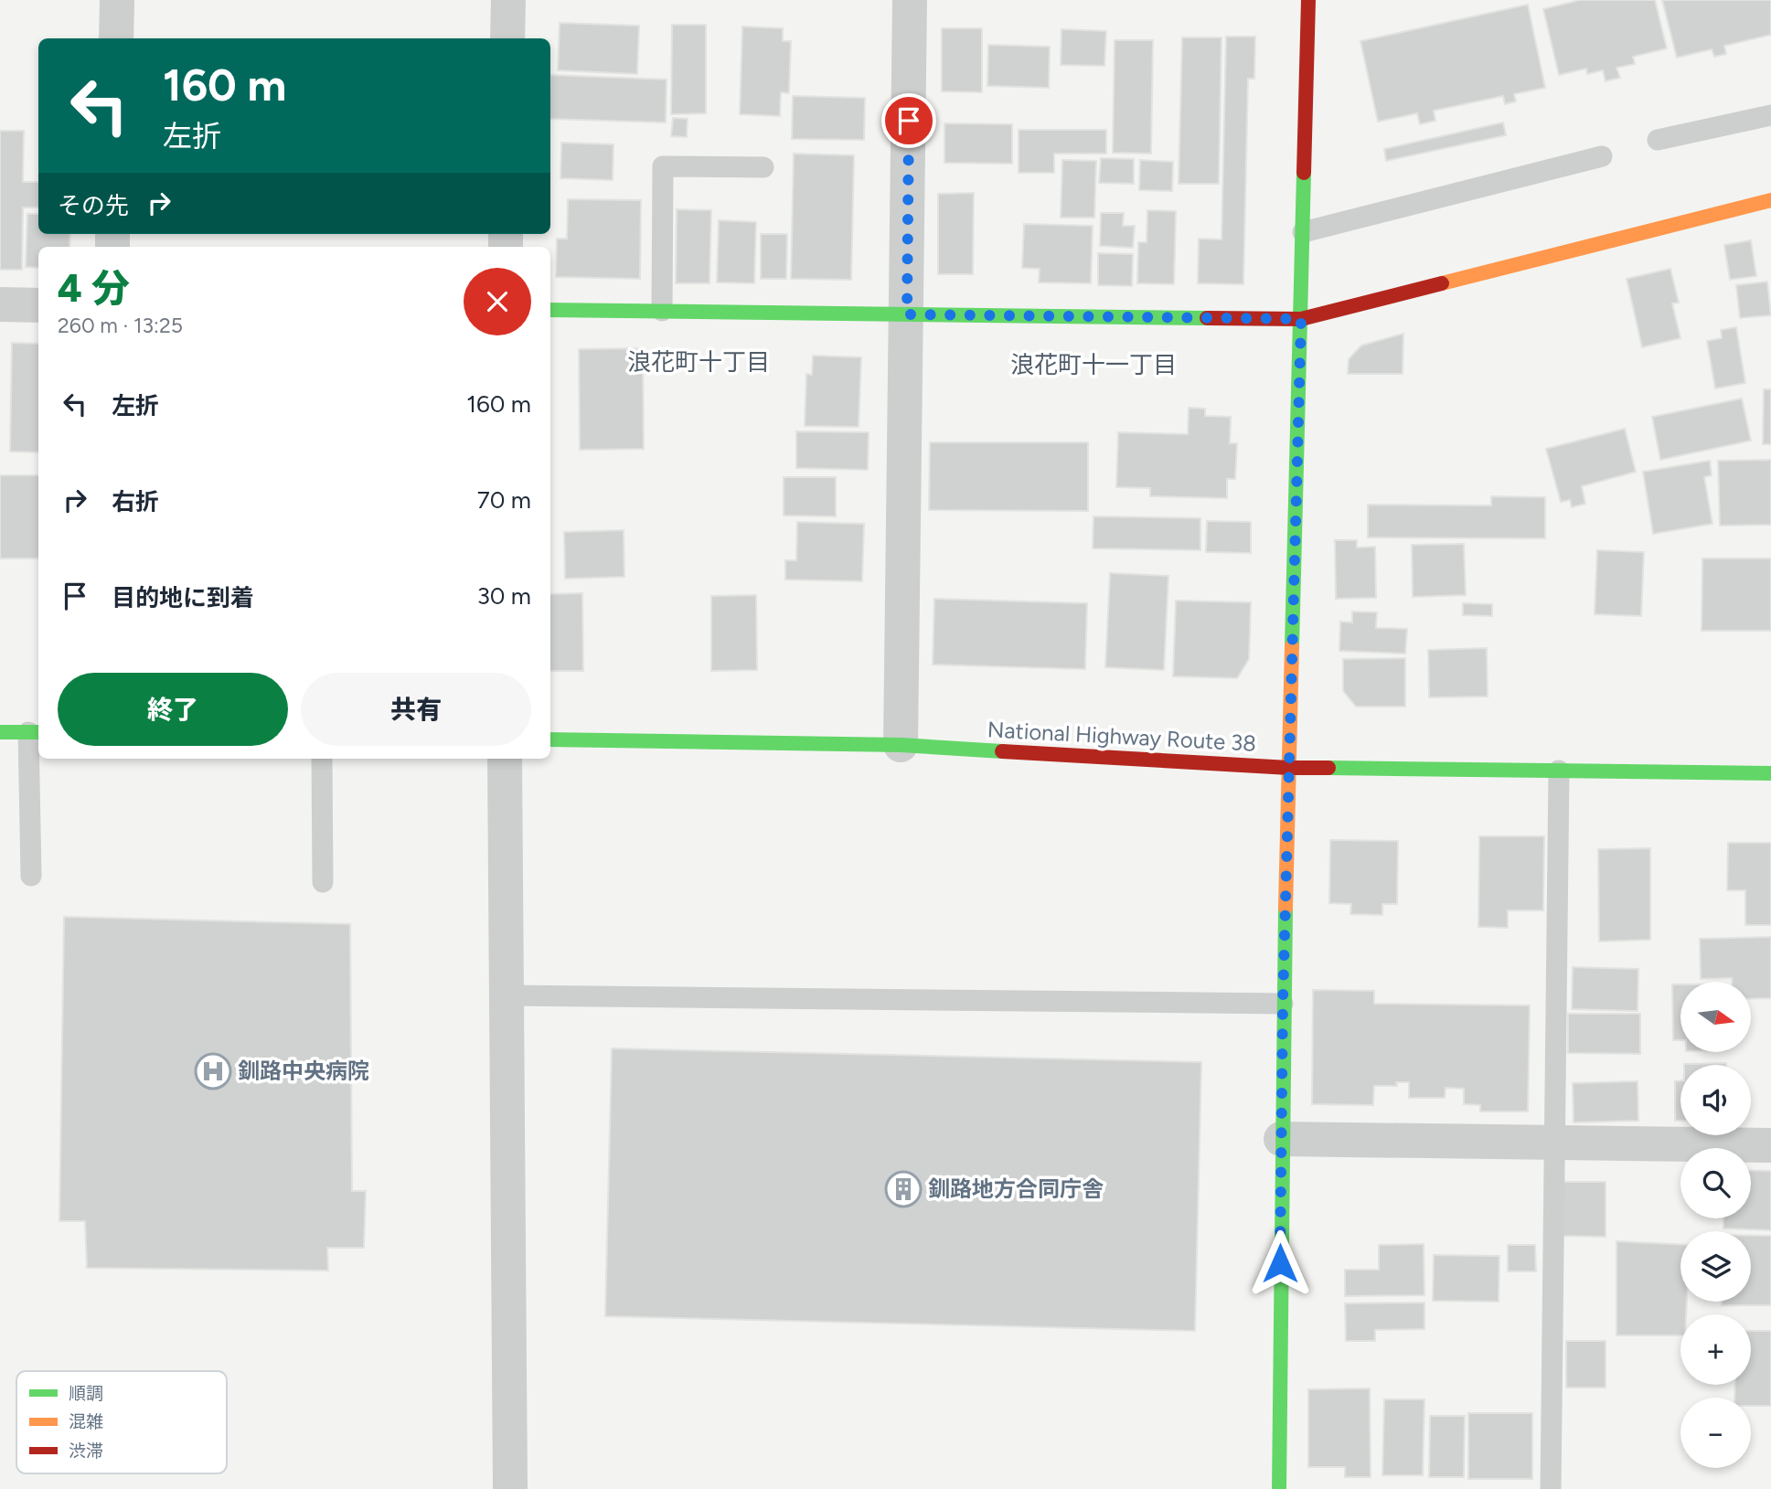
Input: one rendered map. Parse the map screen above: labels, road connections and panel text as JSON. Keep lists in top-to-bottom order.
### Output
{
  "streets": {
    "main road": ["National Highway Route 38"]
  },
  "districts": ["浪花町十丁目", "浪花町十一丁目"],
  "places": {
    "hospital": ["釧路中央病院"],
    "building": ["釧路地方合同庁舎"]
  },
  "legend": ["順調", "混雑", "渋滞"],
  "north": "right",
  "page": {
    "turn": ["160 m", "左折"],
    "then": "その先",
    "heading": ["4 分", "260 m · 13:25"],
    "list": [
      {
        "name": "左折",
        "value": "160 m"
      },
      {
        "name": "右折",
        "value": "70 m"
      },
      {
        "name": "目的地に到着",
        "value": "30 m"
      }
    ],
    "buttons": ["終了", "共有"],
    "map_buttons": ["+", "−"]
  }
}
